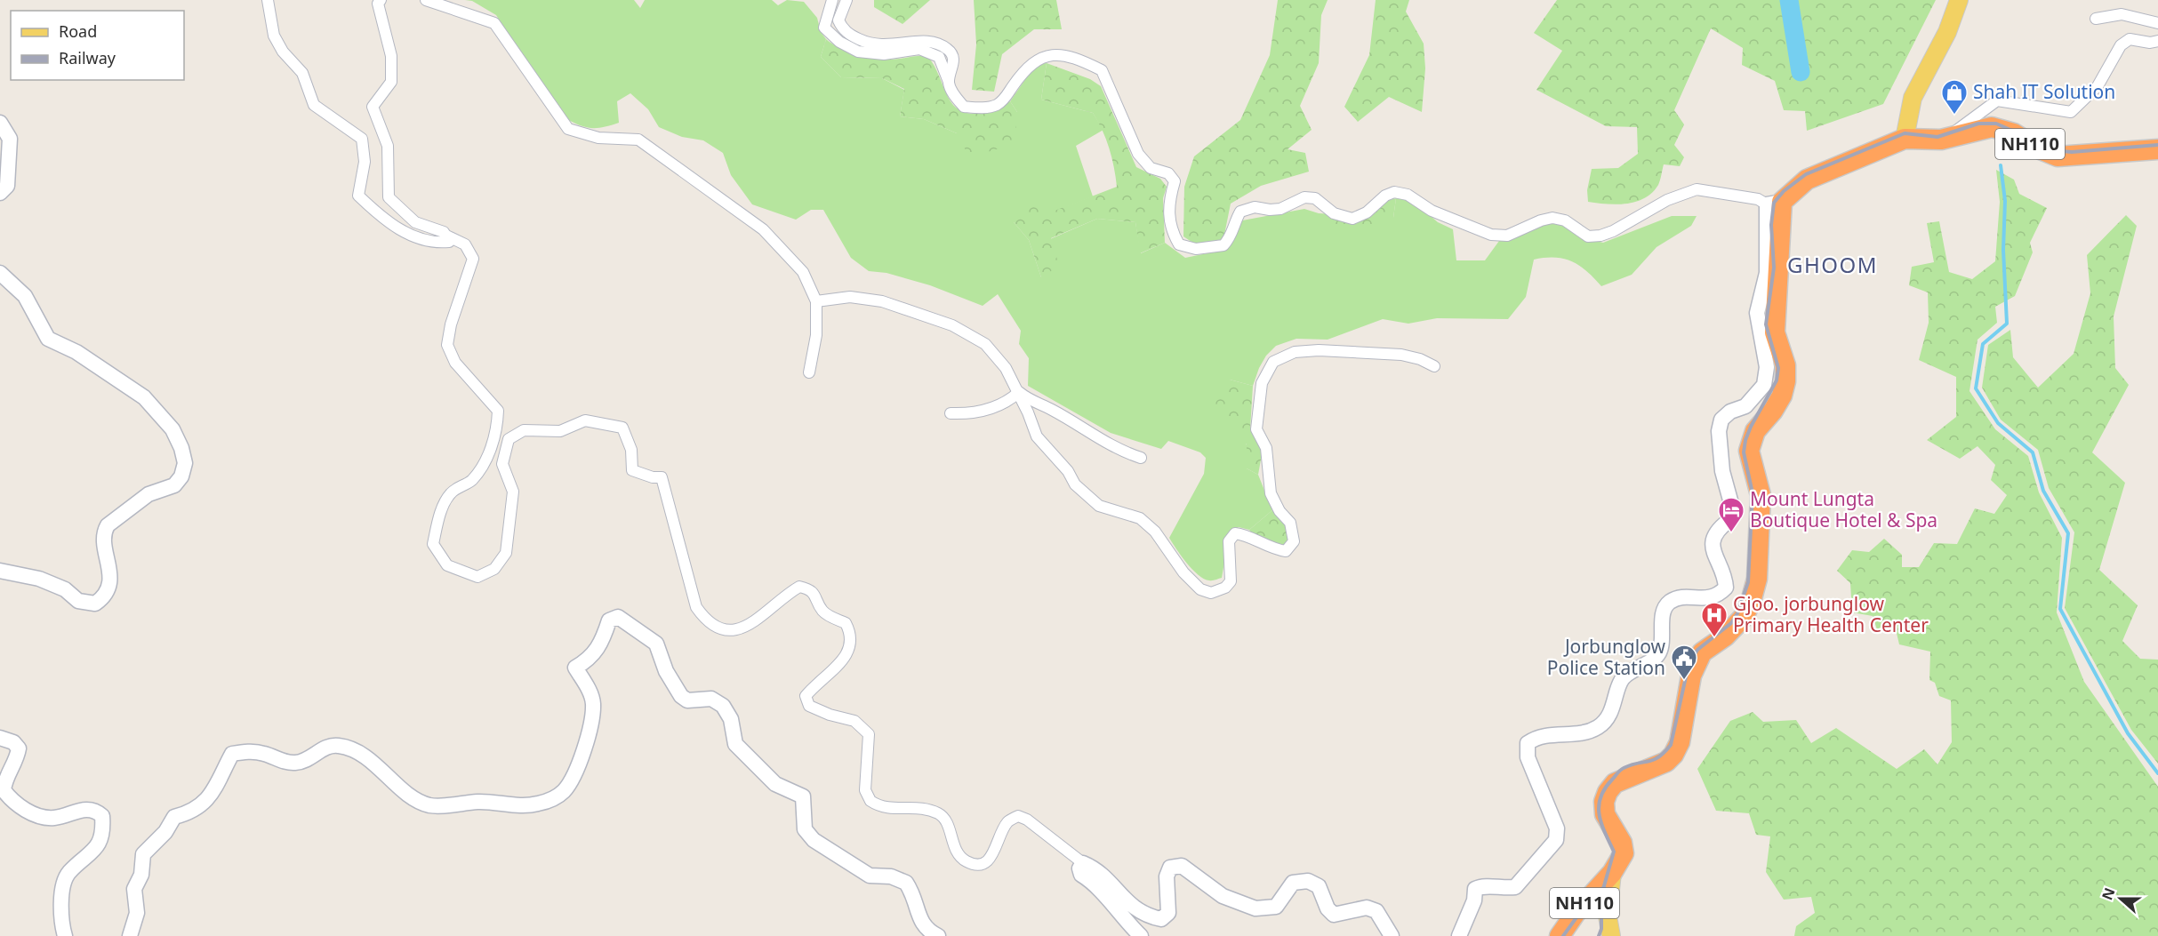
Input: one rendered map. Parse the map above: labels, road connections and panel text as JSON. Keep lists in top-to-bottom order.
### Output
{
  "streets": {
    "highway": ["NH110"]
  },
  "districts": ["GHOOM"],
  "places": {
    "shop": ["Shah IT Solution"],
    "hotel": ["Mount Lungta Boutique Hotel & Spa"],
    "hospital": ["Gjoo. jorbunglow Primary Health Center"],
    "public building": ["Jorbunglow Police Station"]
  },
  "legend": ["Road", "Railway"],
  "north": "left"
}
